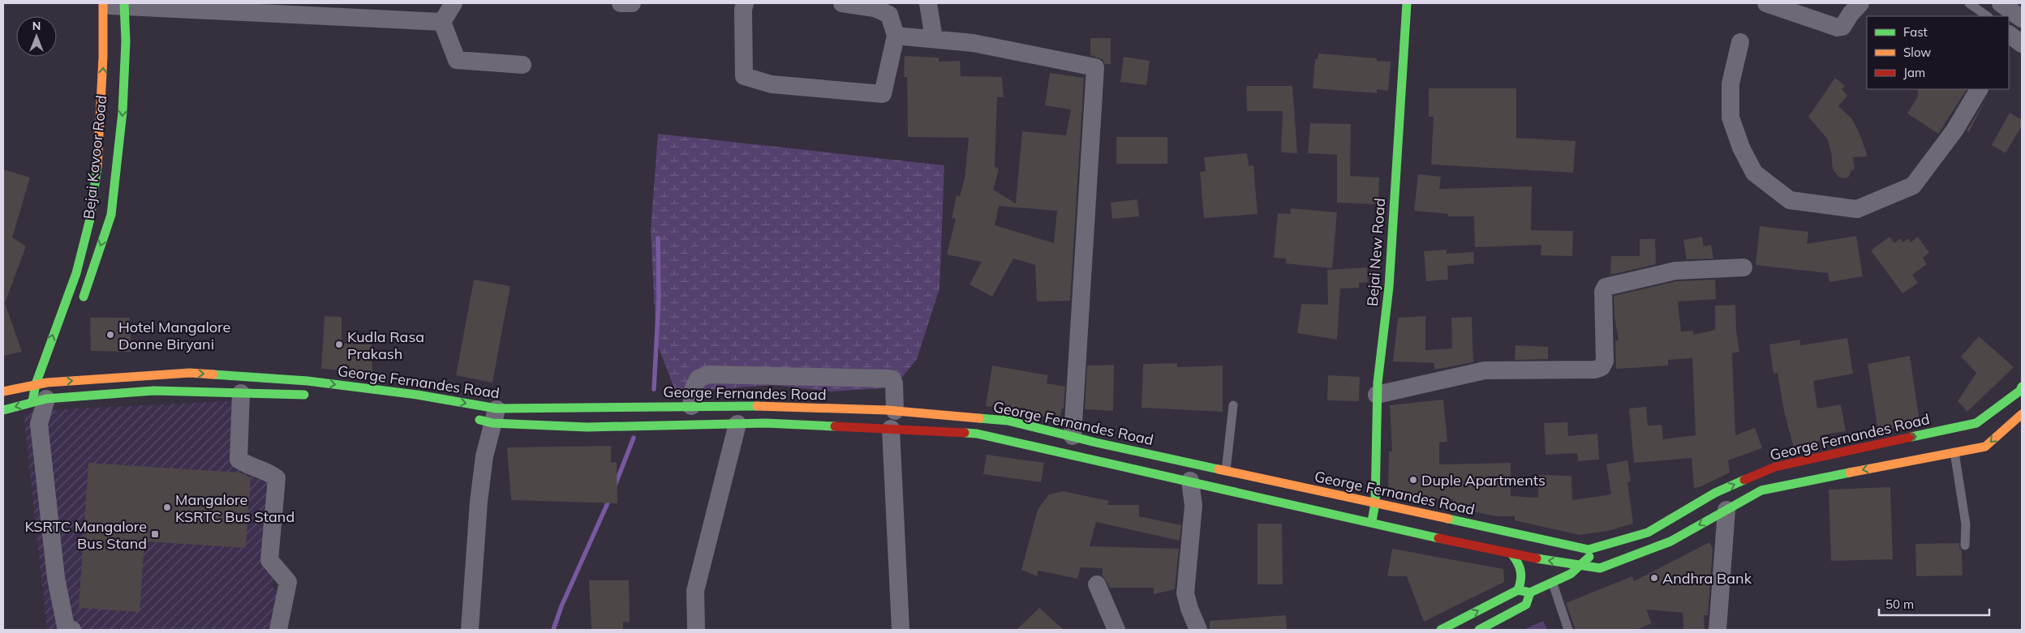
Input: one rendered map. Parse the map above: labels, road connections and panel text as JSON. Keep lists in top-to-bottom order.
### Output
{
  "streets": {
    "main road": ["Bejai Kavoor Road", "Bejai New Road", "George Fernandes Road"]
  },
  "crossings": [
    ["Bejai Kavoor Road", "George Fernandes Road"],
    ["Bejai New Road", "George Fernandes Road"]
  ],
  "places": {
    "other": [
      "Hotel Mangalore Donne Biryani",
      "Kudla Rasa Prakash",
      "Duple Apartments",
      "Mangalore KSRTC Bus Stand",
      "Andhra Bank"
    ],
    "transit": ["KSRTC Mangalore Bus Stand"]
  },
  "legend": ["Fast", "Slow", "Jam"],
  "scale_bar": "50 m",
  "north": "top"
}
